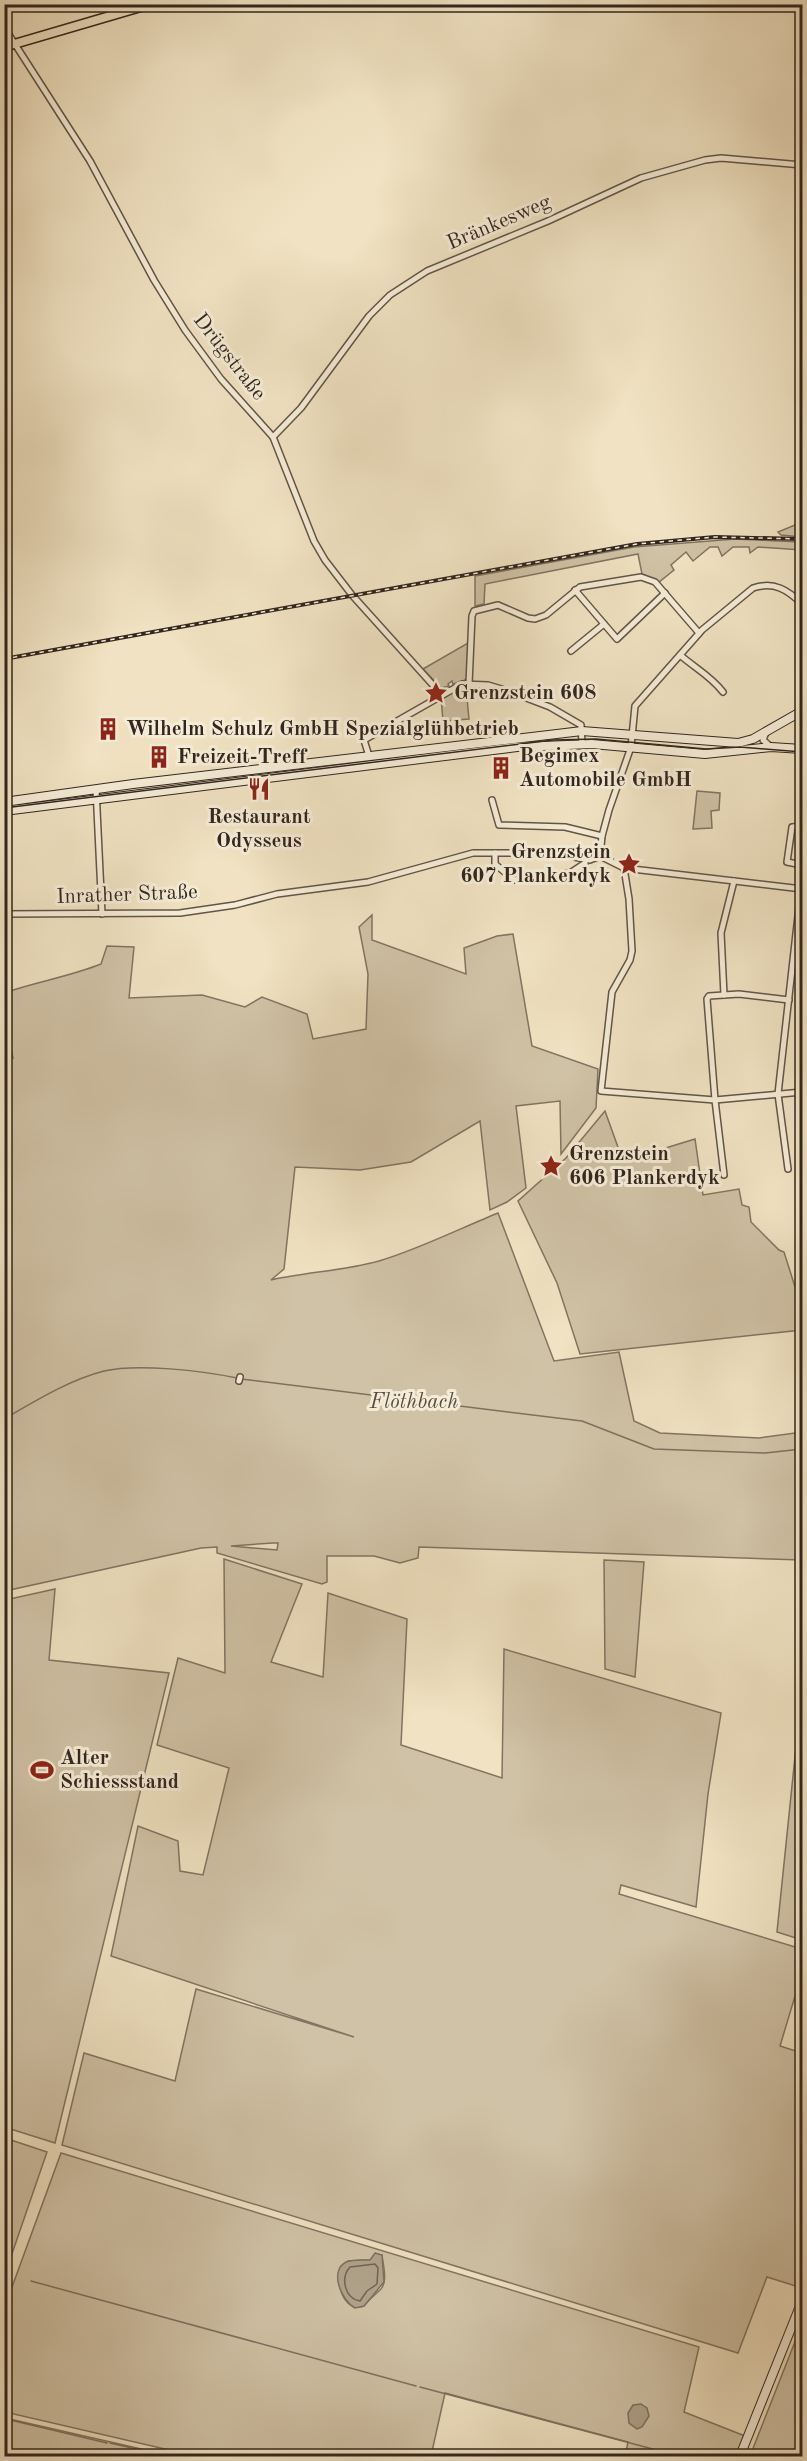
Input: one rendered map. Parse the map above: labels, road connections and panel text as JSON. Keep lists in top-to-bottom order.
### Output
{
  "streets": {
    "street": ["Bränkesweg", "Drügstraße", "Inrather Straße"]
  },
  "crossings": [
    ["Bränkesweg", "Drügstraße"]
  ],
  "parks": ["Flöthbach"],
  "places": {
    "place": ["Grenzstein 608", "Grenzstein 607 Plankerdyk", "Grenzstein 606 Plankerdyk"],
    "building": ["Wilhelm Schulz GmbH Spezialglühbetrieb", "Freizeit-Treff", "Begimex Automobile GmbH"],
    "restaurant": ["Restaurant Odysseus"],
    "sports": ["Alter Schiessstand"]
  }
}
